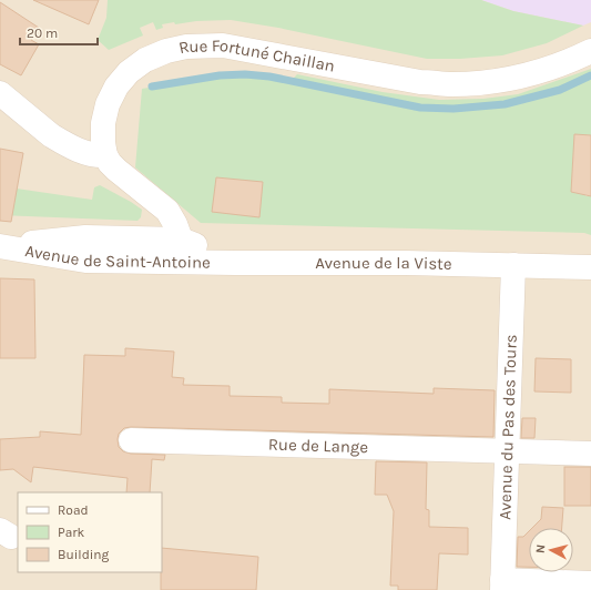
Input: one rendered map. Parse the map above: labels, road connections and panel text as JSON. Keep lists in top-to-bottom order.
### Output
{
  "streets": {
    "street": [
      "Rue Fortuné Chaillan",
      "Avenue de Saint-Antoine",
      "Avenue de la Viste",
      "Avenue du Pas des Tours",
      "Rue de Lange"
    ]
  },
  "crossings": [
    ["Avenue de Saint-Antoine", "Avenue de la Viste"],
    ["Avenue de la Viste", "Avenue du Pas des Tours"],
    ["Avenue du Pas des Tours", "Rue de Lange"]
  ],
  "legend": ["Road", "Park", "Building"],
  "scale_bar": "20 m",
  "north": "left"
}
